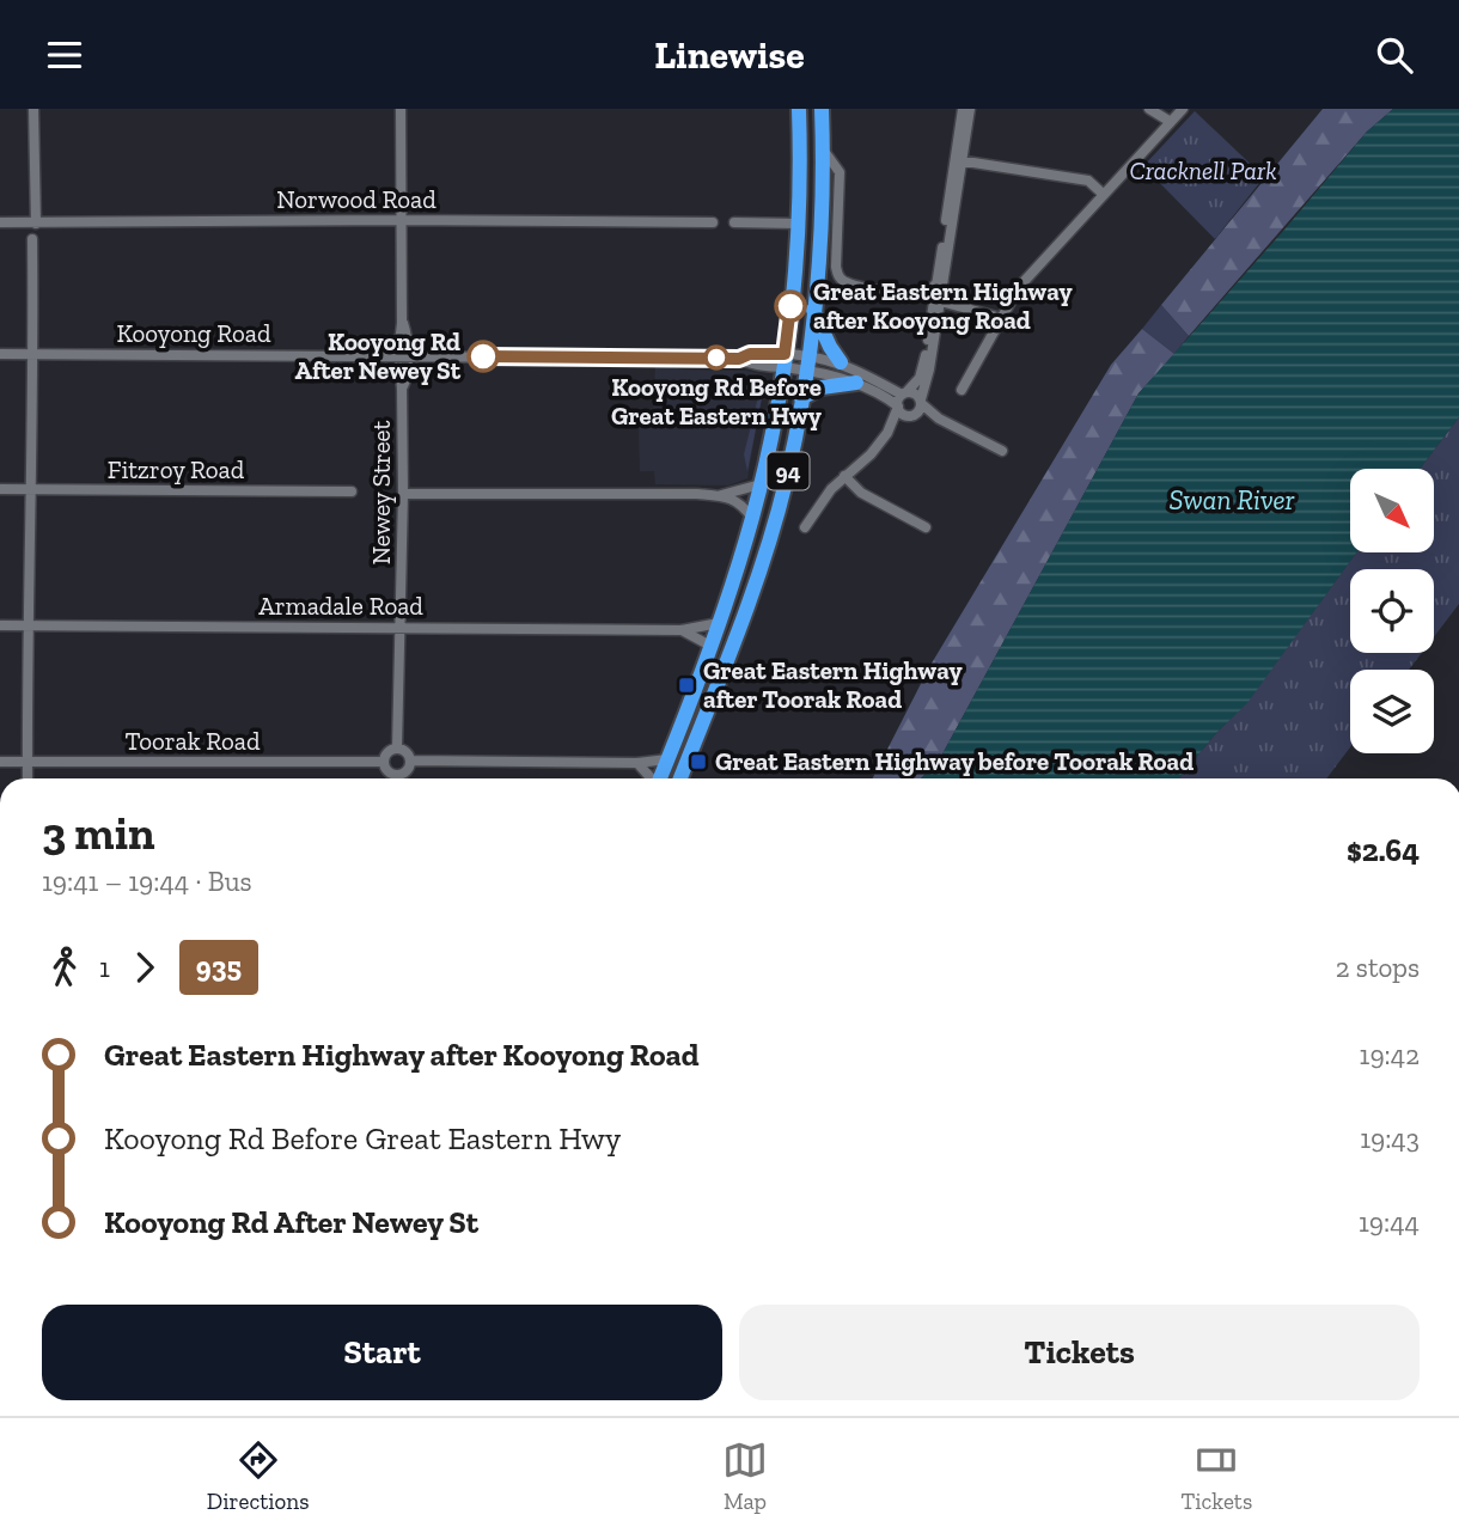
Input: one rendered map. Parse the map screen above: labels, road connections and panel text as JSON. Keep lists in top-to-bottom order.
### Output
{
  "streets": {
    "highway": ["94"],
    "street": [
      "Norwood Road",
      "Kooyong Road",
      "Fitzroy Road",
      "Newey Street",
      "Armadale Road",
      "Toorak Road"
    ]
  },
  "crossings": [
    ["Norwood Road", "Newey Street"],
    ["Kooyong Road", "94"],
    ["Kooyong Road", "Newey Street"],
    ["94", "Armadale Road"],
    ["Newey Street", "Armadale Road"]
  ],
  "water": ["Swan River"],
  "parks": ["Cracknell Park"],
  "places": {
    "other": ["Great Eastern Highway after Kooyong Road", "Kooyong Rd After Newey St", "Kooyong Rd Before Great Eastern Hwy"],
    "transit": ["Great Eastern Highway after Toorak Road", "Great Eastern Highway before Toorak Road"]
  },
  "lines": ["bus line 935"],
  "north": "bottom right",
  "page": {
    "header": "Linewise",
    "heading": ["3 min", "19:41 – 19:44 · Bus", "$2.64"],
    "legs": ["1", "935", "2 stops"],
    "list": [
      {
        "name": "Great Eastern Highway after Kooyong Road",
        "value": "19:42"
      },
      {
        "name": "Kooyong Rd Before Great Eastern Hwy",
        "value": "19:43"
      },
      {
        "name": "Kooyong Rd After Newey St",
        "value": "19:44"
      }
    ],
    "buttons": ["Start", "Tickets"],
    "tabs": ["Directions", "Map", "Tickets"]
  }
}
